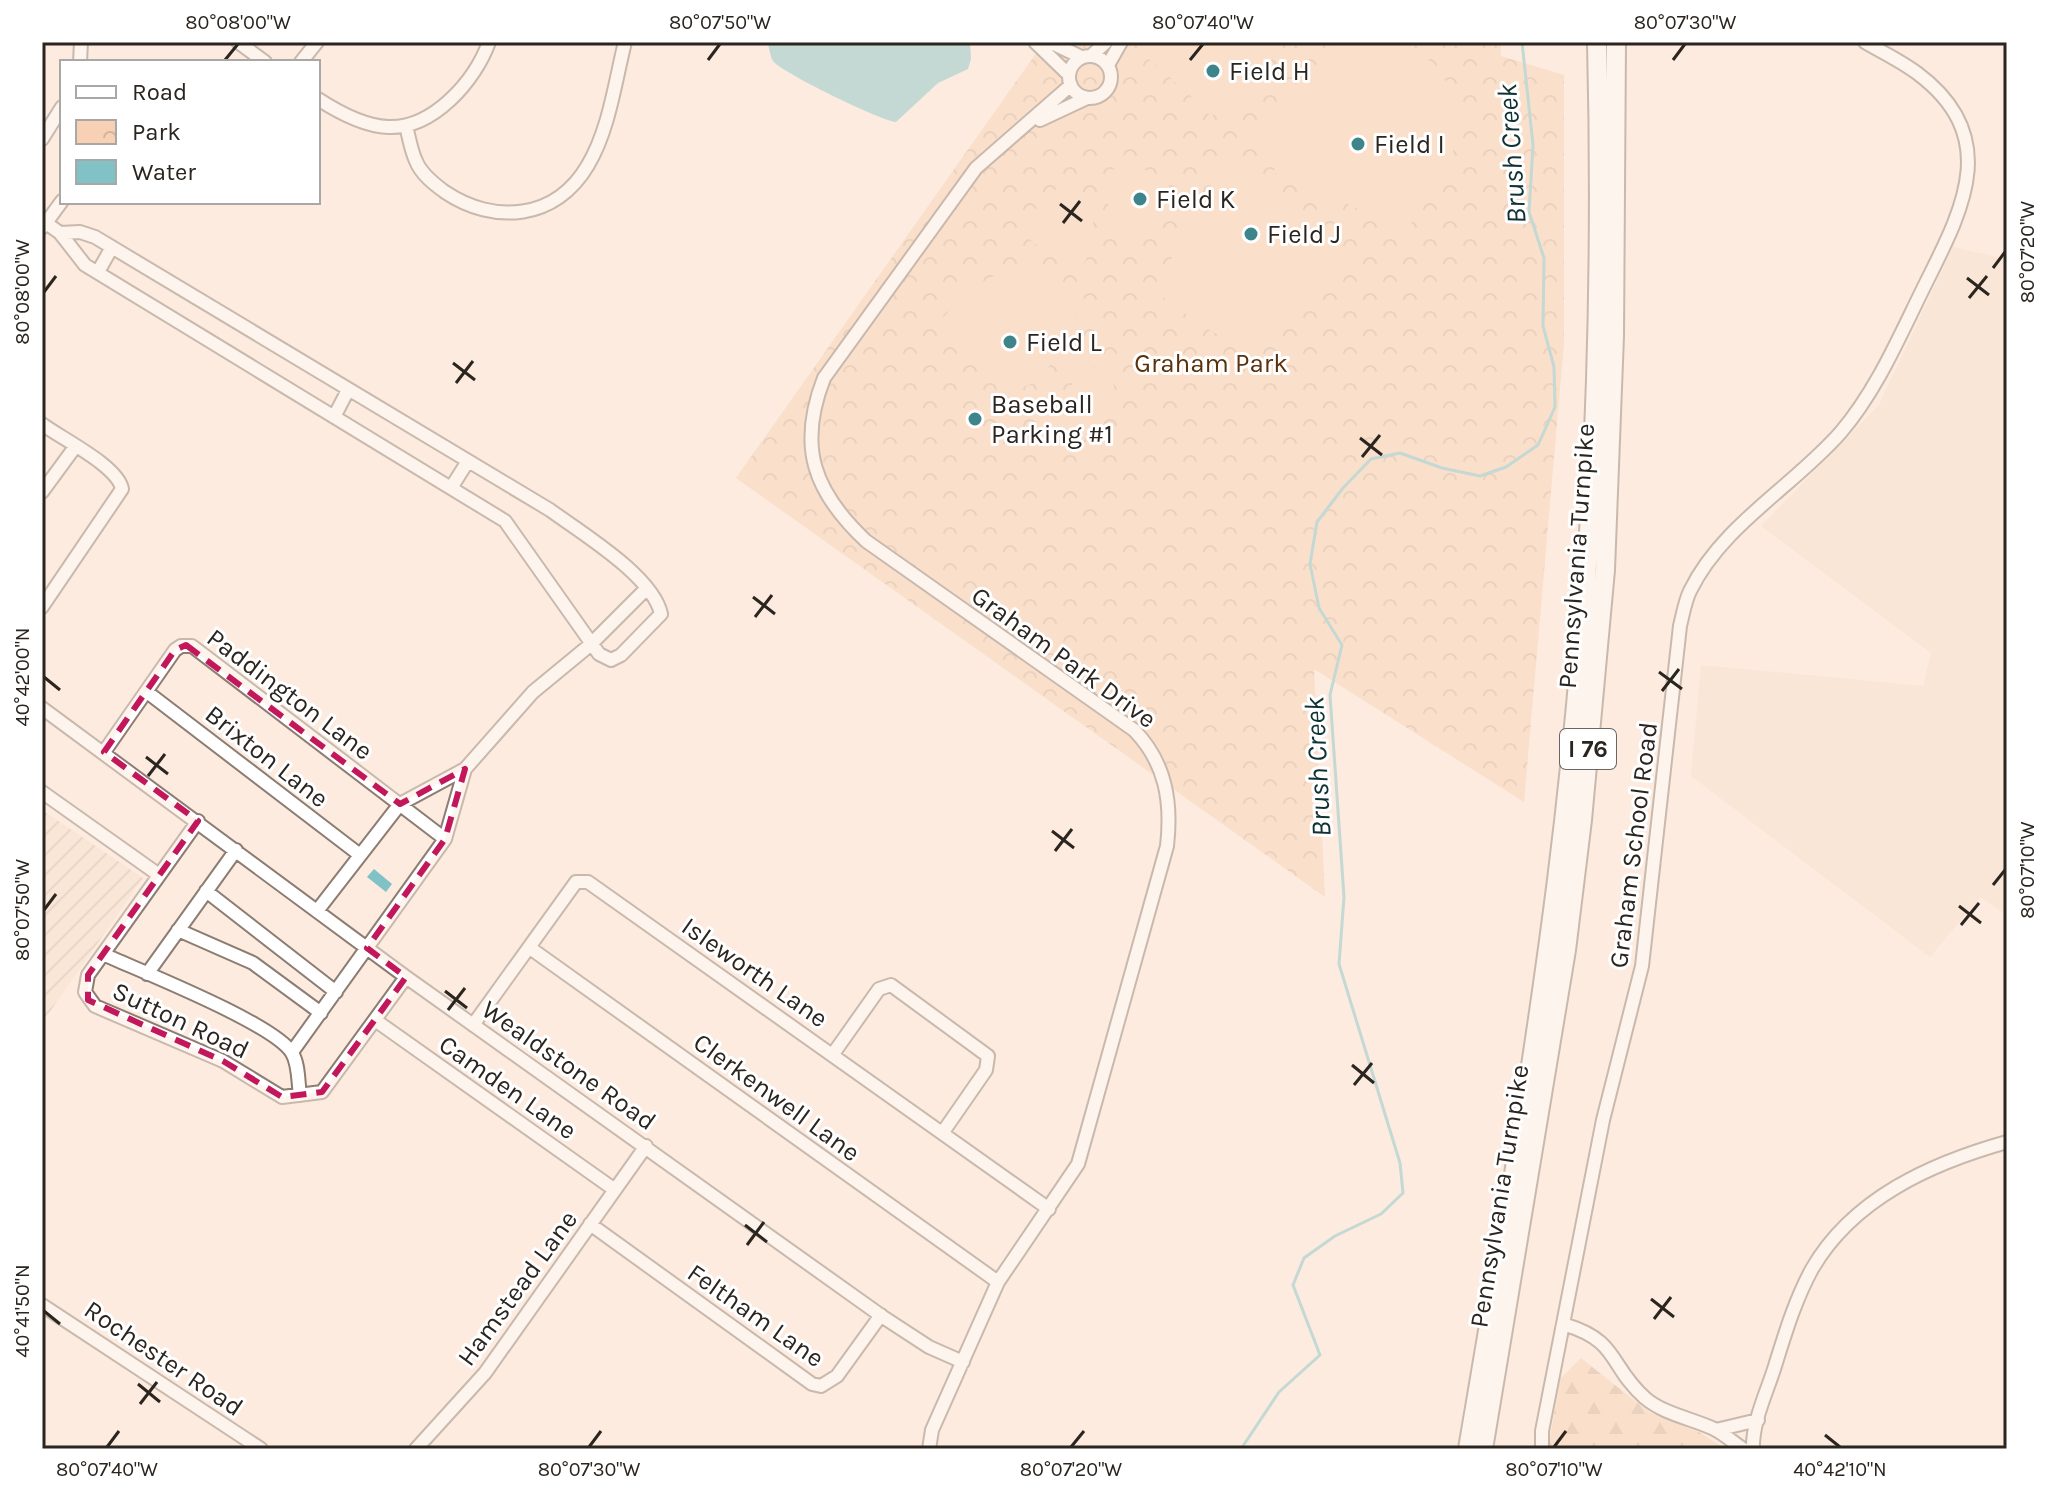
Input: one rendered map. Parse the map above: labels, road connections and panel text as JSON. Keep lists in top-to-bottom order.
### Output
{
  "streets": {
    "highway": ["Pennsylvania Turnpike", "I 76"],
    "street": [
      "Graham Park Drive",
      "Paddington Lane",
      "Brixton Lane",
      "Graham School Road",
      "Isleworth Lane",
      "Sutton Road",
      "Wealdstone Road",
      "Camden Lane",
      "Clerkenwell Lane",
      "Hamstead Lane",
      "Feltham Lane",
      "Rochester Road"
    ]
  },
  "crossings": [
    ["Graham Park Drive", "Isleworth Lane"],
    ["Graham Park Drive", "Wealdstone Road"],
    ["Graham Park Drive", "Clerkenwell Lane"],
    ["Paddington Lane", "Brixton Lane"],
    ["Paddington Lane", "Wealdstone Road"],
    ["Isleworth Lane", "Wealdstone Road"],
    ["Isleworth Lane", "Clerkenwell Lane"],
    ["Sutton Road", "Wealdstone Road"],
    ["Wealdstone Road", "Hamstead Lane"],
    ["Wealdstone Road", "Feltham Lane"],
    ["Camden Lane", "Hamstead Lane"],
    ["Hamstead Lane", "Feltham Lane"]
  ],
  "water": ["Brush Creek"],
  "parks": ["Graham Park"],
  "places": [
    "Field H",
    "Field I",
    "Field K",
    "Field J",
    "Field L",
    "Baseball Parking #1"
  ],
  "legend": ["Road", "Park", "Water"],
  "coordinates": [
    "80°08'00\"W",
    "80°07'50\"W",
    "80°07'40\"W",
    "80°07'30\"W",
    "80°07'20\"W",
    "40°42'00\"N",
    "80°07'10\"W",
    "40°41'50\"N",
    "40°42'10\"N"
  ]
}
